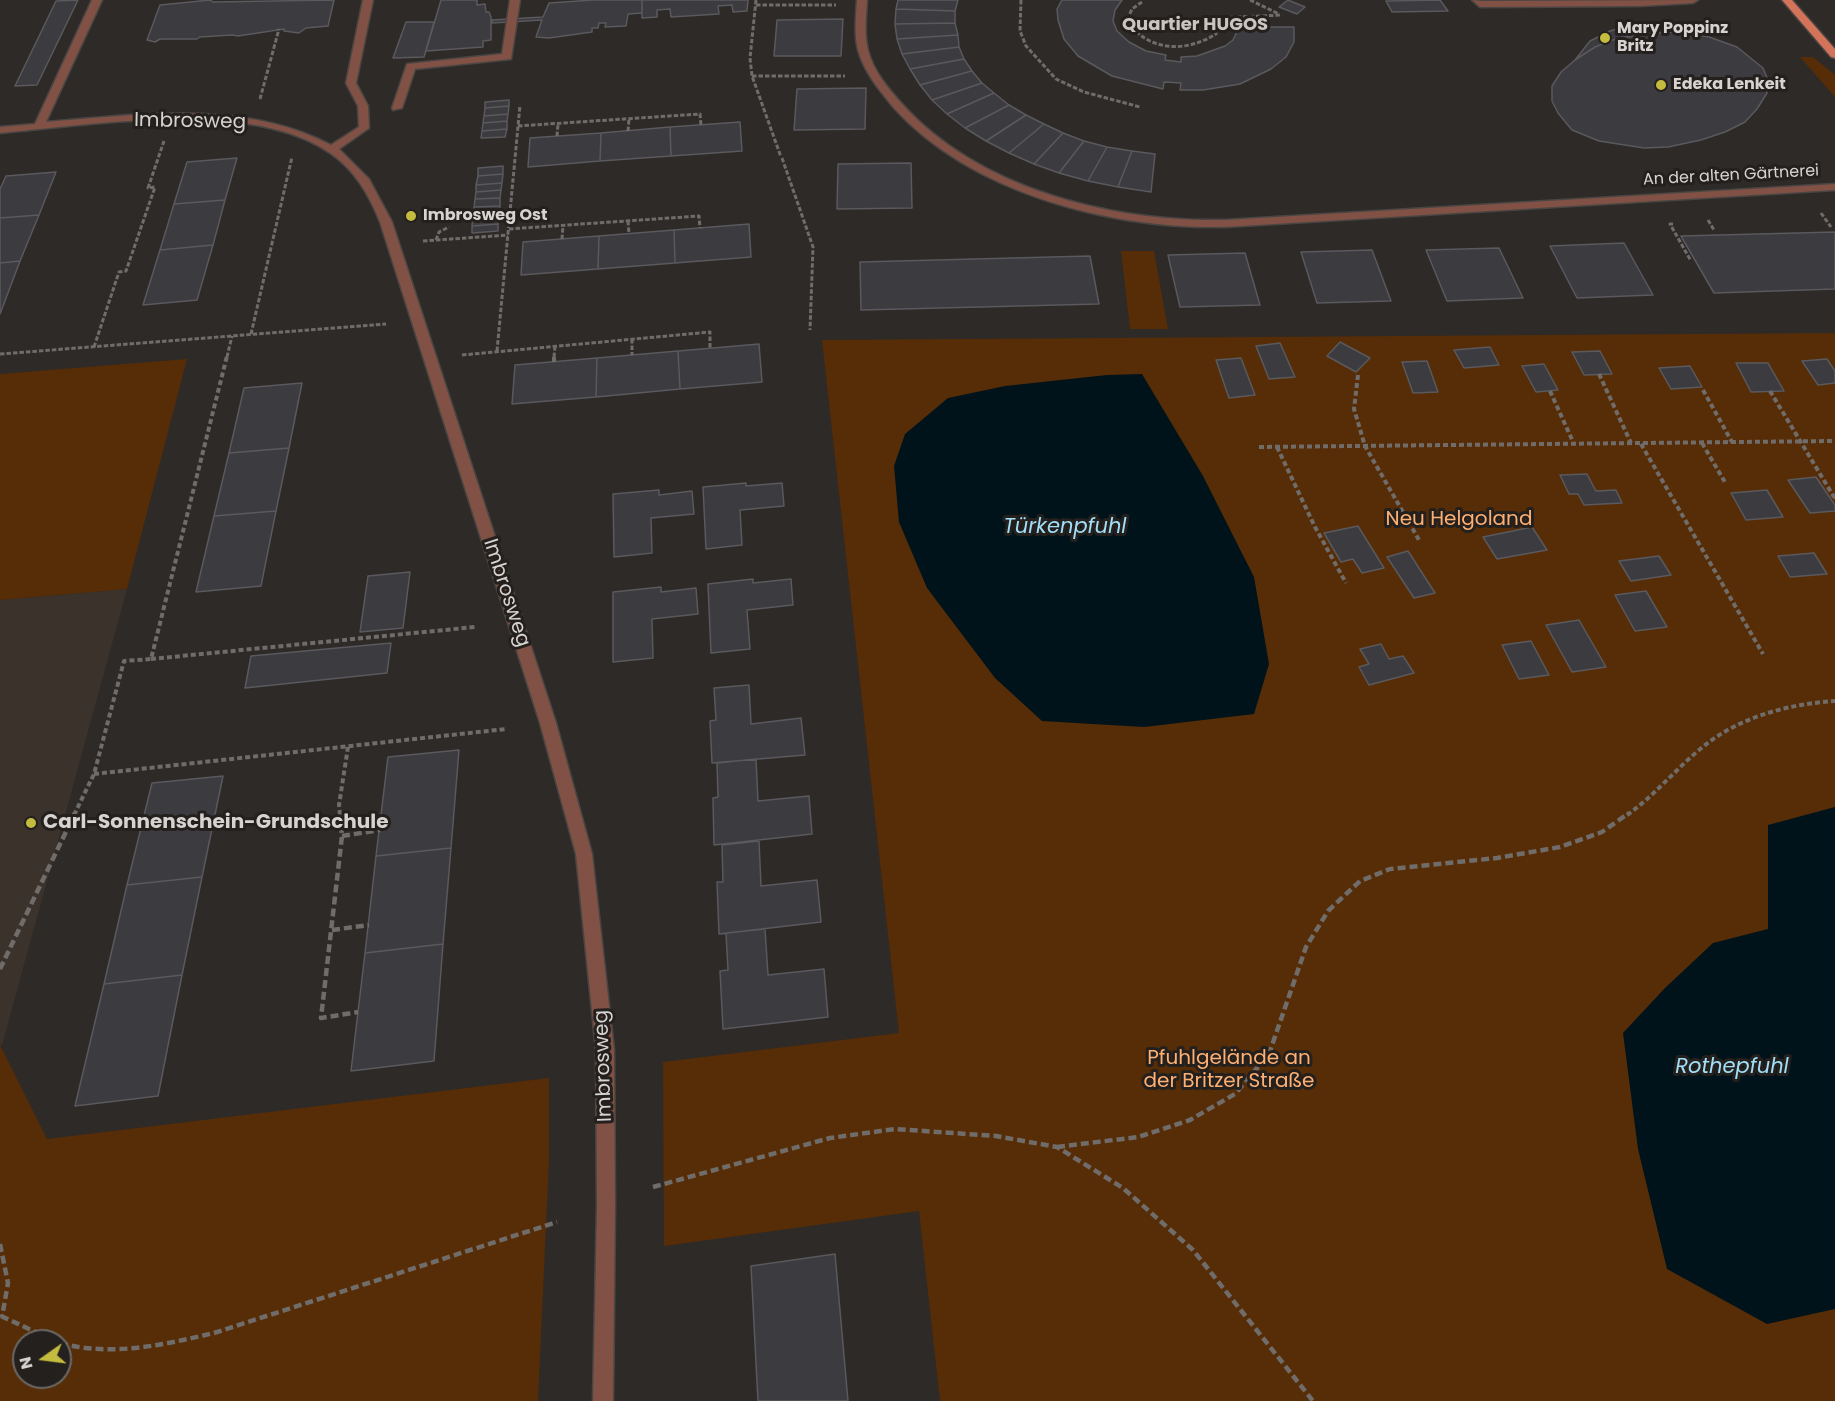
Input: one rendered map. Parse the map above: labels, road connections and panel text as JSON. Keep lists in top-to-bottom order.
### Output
{
  "streets": {
    "street": ["Imbrosweg", "An der alten Gärtnerei"]
  },
  "districts": ["Quartier HUGOS"],
  "water": ["Türkenpfuhl", "Rothepfuhl"],
  "parks": ["Neu Helgoland", "Pfuhlgelände an der Britzer Straße"],
  "places": [
    "Mary Poppinz Britz",
    "Edeka Lenkeit",
    "Imbrosweg Ost",
    "Carl-Sonnenschein-Grundschule"
  ],
  "north": "left"
}
